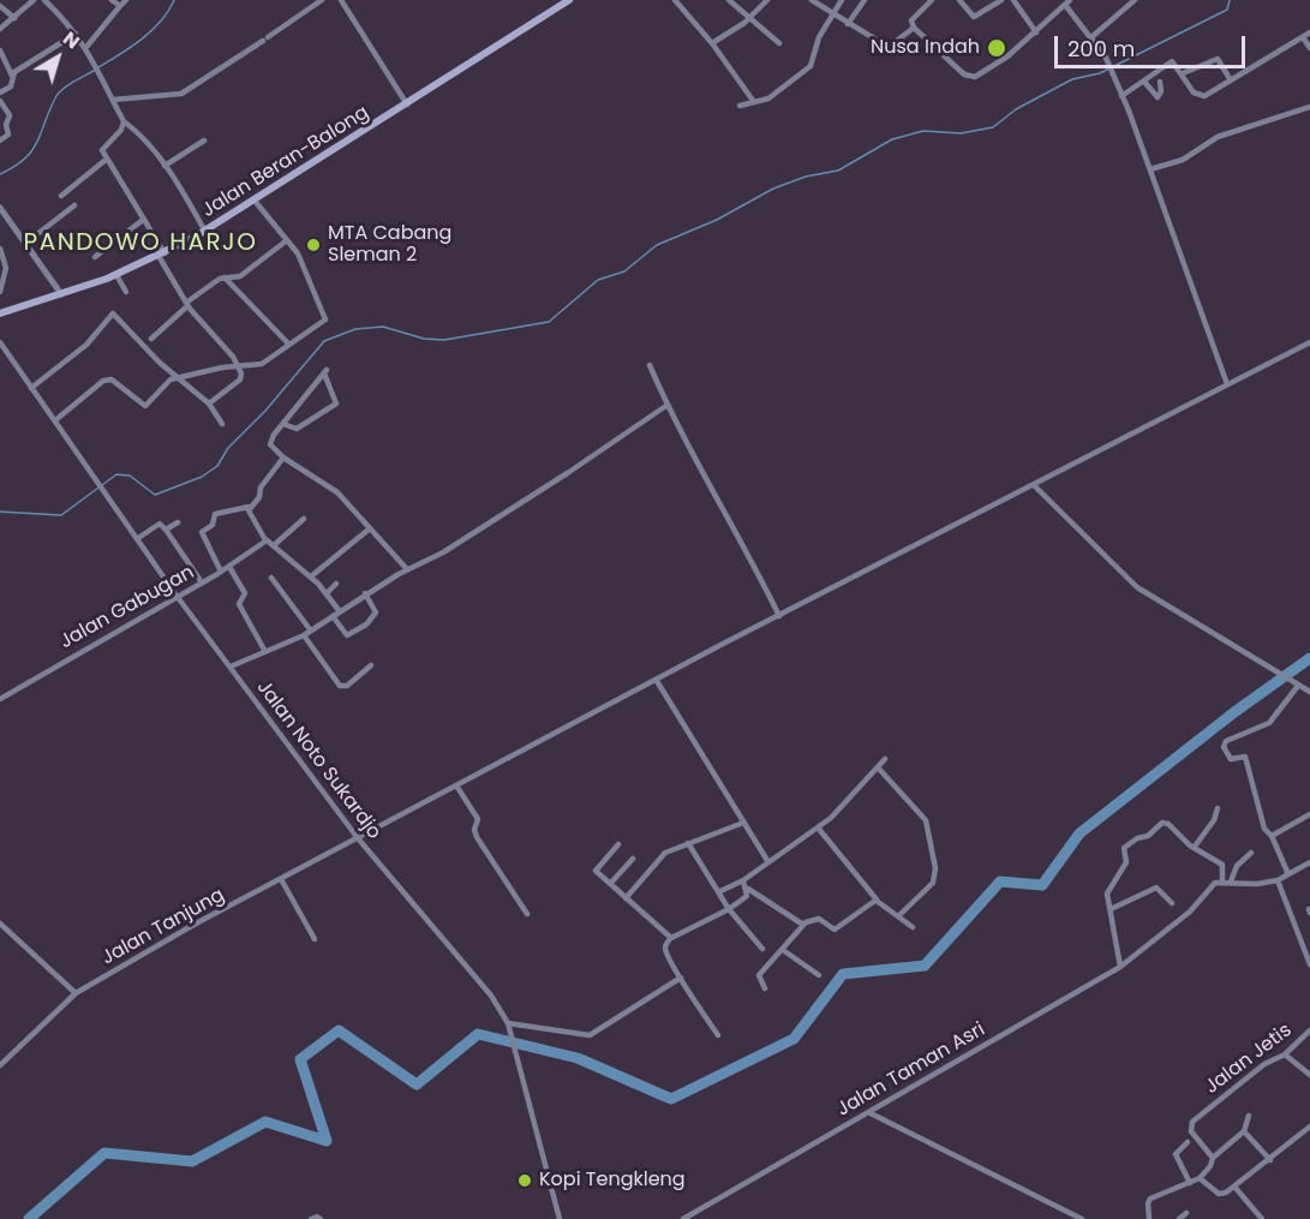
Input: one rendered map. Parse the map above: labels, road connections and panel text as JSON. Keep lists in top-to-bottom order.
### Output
{
  "streets": {
    "main road": ["Jalan Beran-Balong"],
    "street": [
      "Jalan Gabugan",
      "Jalan Noto Sukardjo",
      "Jalan Tanjung",
      "Jalan Jetis",
      "Jalan Taman Asri"
    ]
  },
  "crossings": [
    ["Jalan Gabugan", "Jalan Noto Sukardjo"],
    ["Jalan Noto Sukardjo", "Jalan Tanjung"]
  ],
  "districts": ["PANDOWO HARJO"],
  "places": ["Nusa Indah", "MTA Cabang Sleman 2", "Kopi Tengkleng"],
  "scale_bar": "200 m",
  "north": "top right"
}
